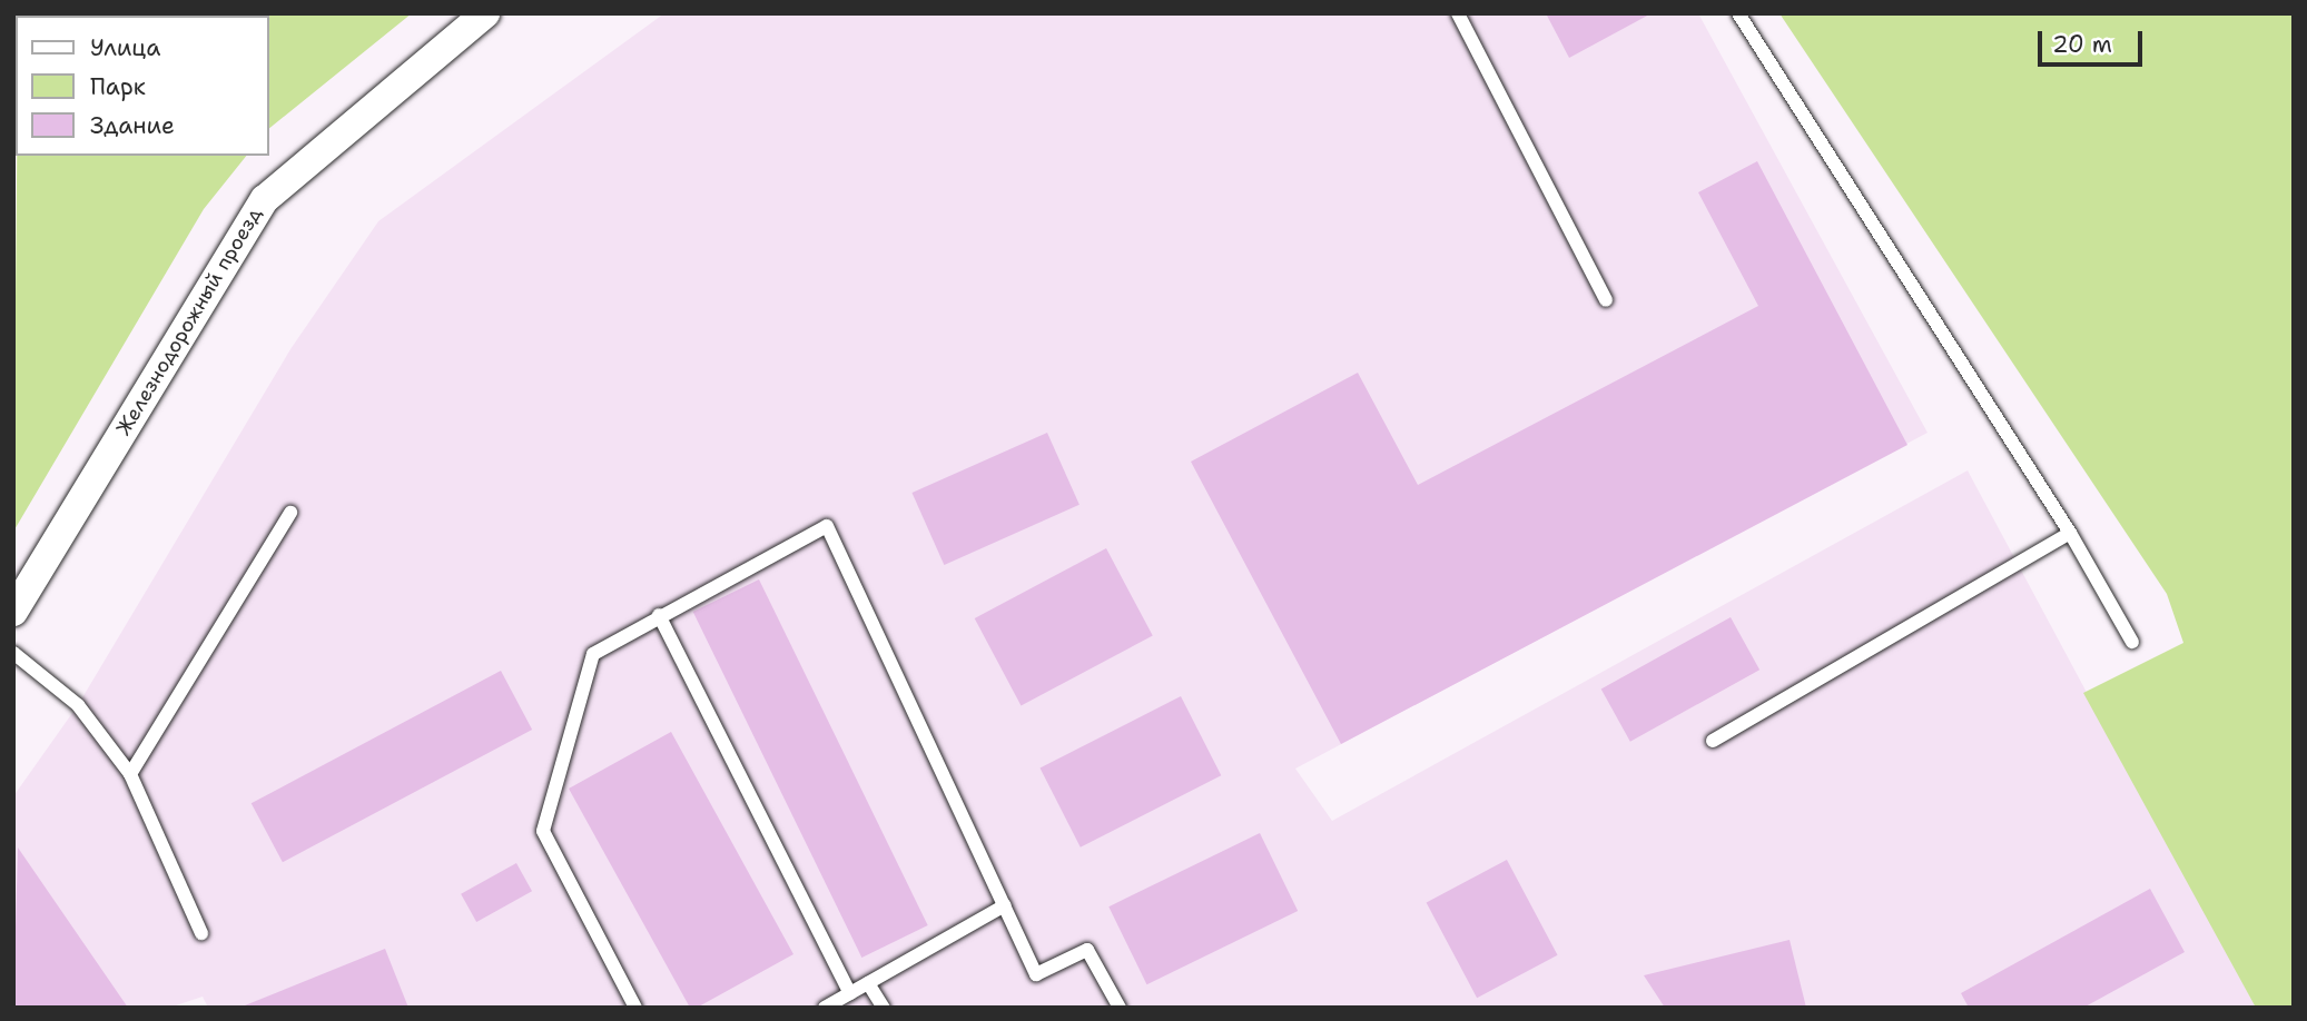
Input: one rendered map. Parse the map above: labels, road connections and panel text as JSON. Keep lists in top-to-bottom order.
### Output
{
  "streets": {
    "street": ["Железнодорожный проезд"]
  },
  "legend": ["Улица", "Парк", "Здание"],
  "scale_bar": "20 m"
}
